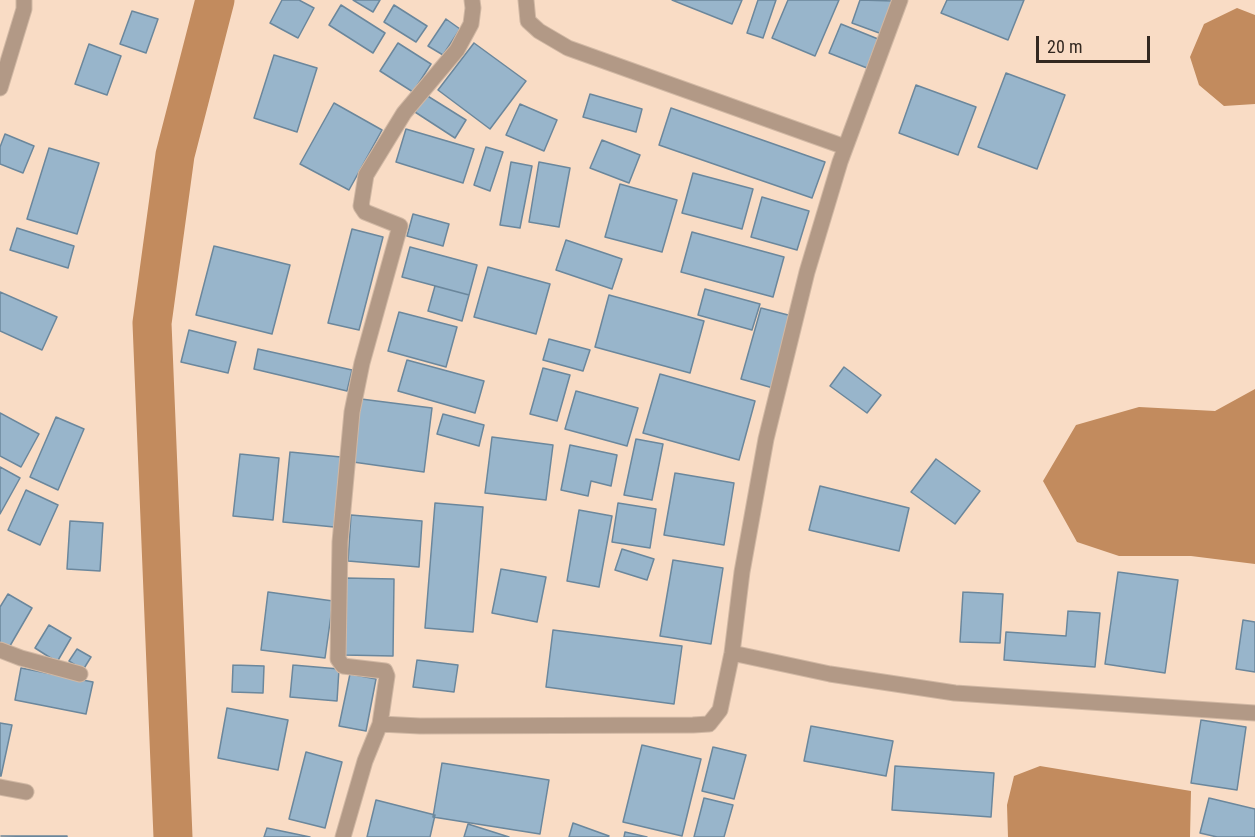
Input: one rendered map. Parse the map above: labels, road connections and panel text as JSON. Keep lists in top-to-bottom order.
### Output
{
  "scale_bar": "20 m"
}
